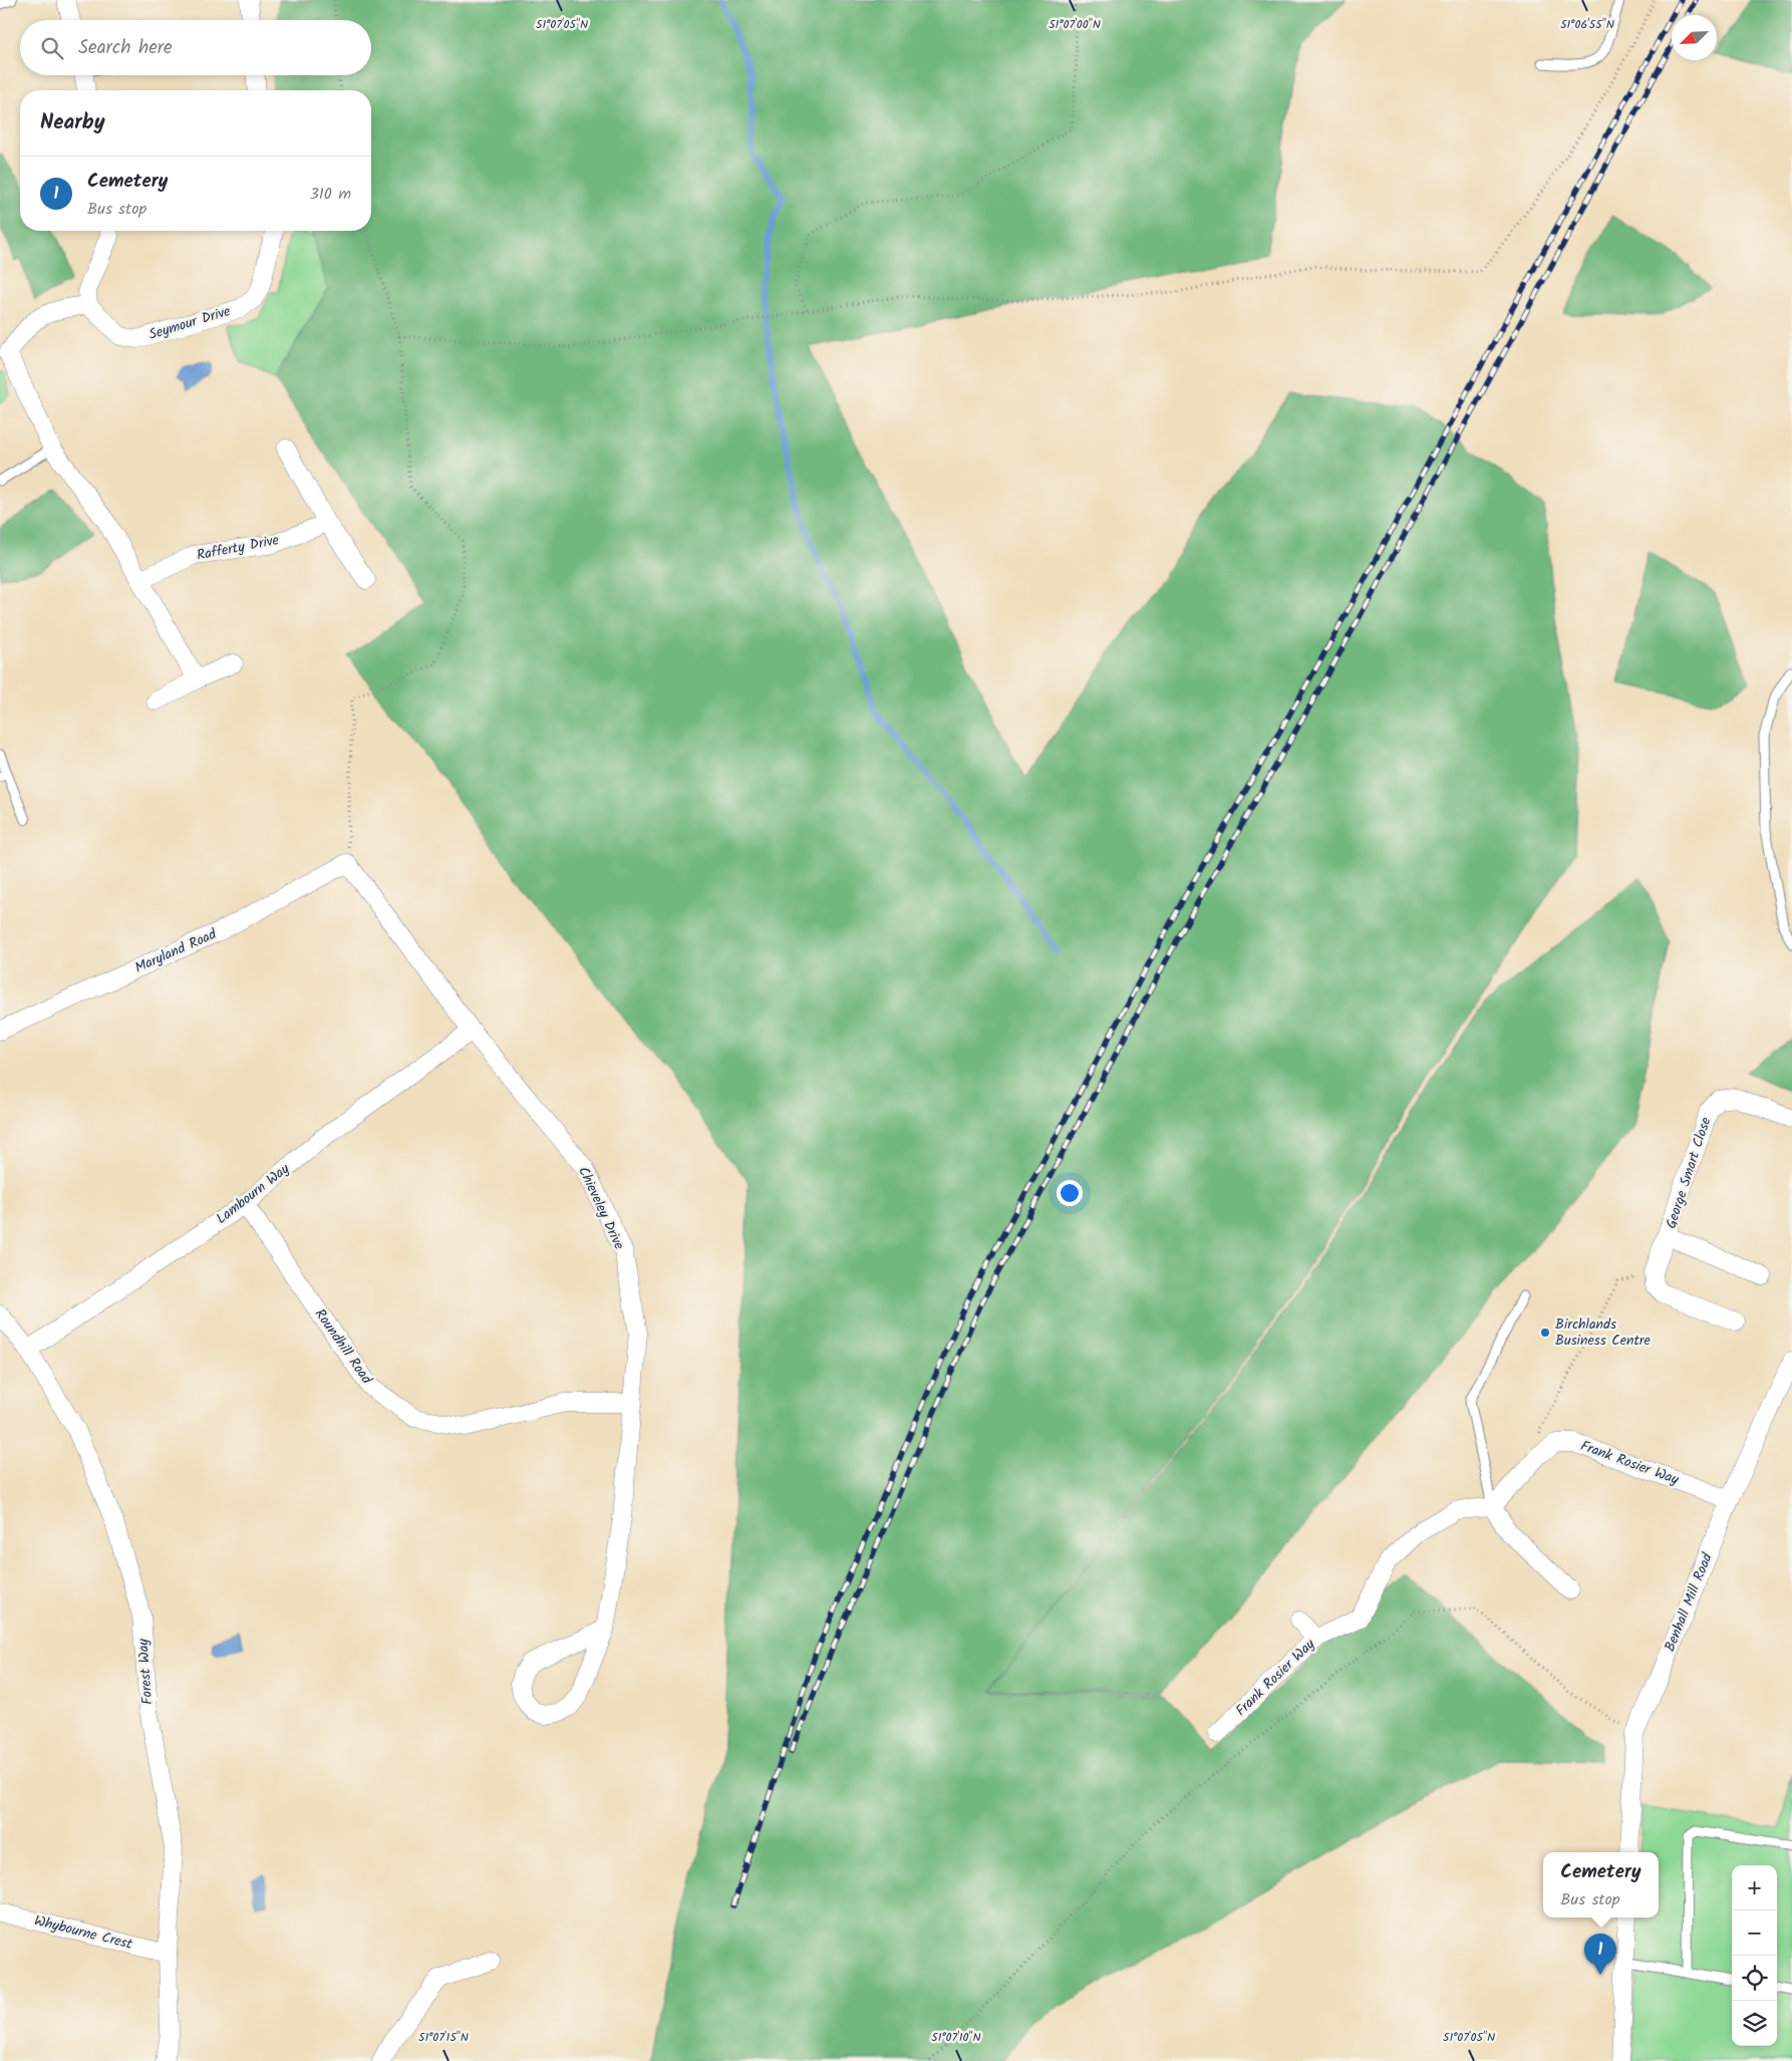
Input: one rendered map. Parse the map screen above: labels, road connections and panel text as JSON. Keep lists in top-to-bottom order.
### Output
{
  "streets": {
    "street": [
      "Seymour Drive",
      "Rafferty Drive",
      "Maryland Road",
      "George Smart Close",
      "Lambourn Way",
      "Chieveley Drive",
      "Roundhill Road",
      "Frank Rosier Way",
      "Benhall Mill Road",
      "Forest Way",
      "Whybourne Crest"
    ]
  },
  "crossings": [
    ["Maryland Road", "Chieveley Drive"],
    ["Lambourn Way", "Chieveley Drive"],
    ["Lambourn Way", "Roundhill Road"],
    ["Lambourn Way", "Forest Way"],
    ["Chieveley Drive", "Roundhill Road"],
    ["Frank Rosier Way", "Benhall Mill Road"],
    ["Forest Way", "Whybourne Crest"]
  ],
  "places": ["Birchlands Business Centre"],
  "north": "bottom left",
  "page": {
    "search": "Search here",
    "heading": "Nearby",
    "list": [
      {
        "mark": "1",
        "name": "Cemetery",
        "note": "Bus stop",
        "value": "310 m"
      }
    ],
    "popup": ["Cemetery", "Bus stop"],
    "map_buttons": ["+", "−"],
    "pins": "1"
  },
  "coordinates": [
    "51°07'00\"N",
    "51°07'05\"N",
    "51°06'55\"N",
    "51°07'15\"N",
    "51°07'10\"N"
  ]
}
